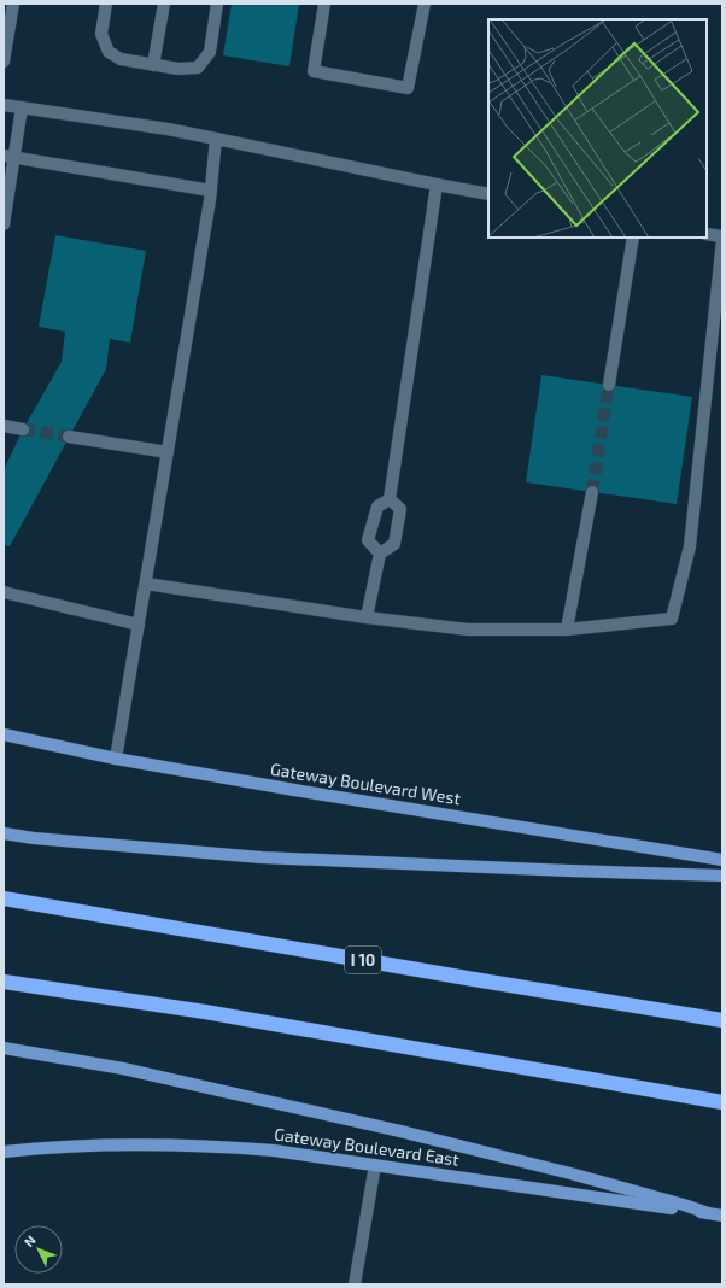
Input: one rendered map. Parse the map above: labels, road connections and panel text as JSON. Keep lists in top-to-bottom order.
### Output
{
  "streets": {
    "highway": ["I 10"],
    "main road": ["Gateway Boulevard West", "Gateway Boulevard East"]
  },
  "north": "top left"
}
